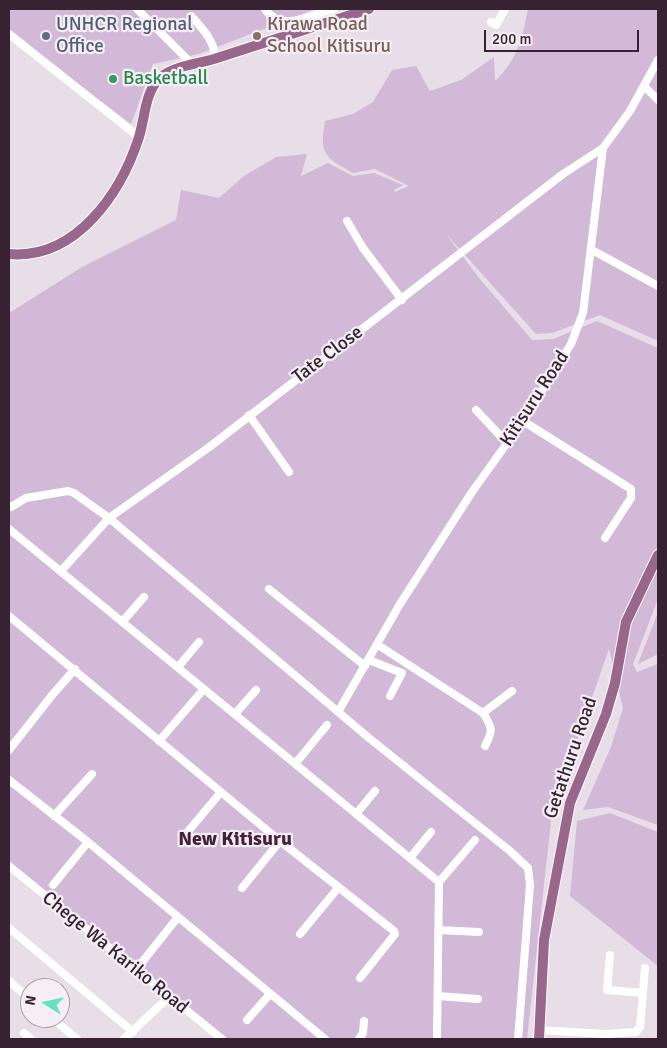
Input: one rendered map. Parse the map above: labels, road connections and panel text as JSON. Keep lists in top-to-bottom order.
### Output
{
  "streets": {
    "main road": ["Getathuru Road"],
    "street": ["Tate Close", "Kitisuru Road", "Chege Wa Kariko Road"]
  },
  "crossings": [
    ["Tate Close", "Kitisuru Road"]
  ],
  "districts": ["New Kitisuru"],
  "places": ["UNHCR Regional Office", "Kirawa Road School Kitisuru", "Basketball"],
  "scale_bar": "200 m",
  "north": "left"
}
